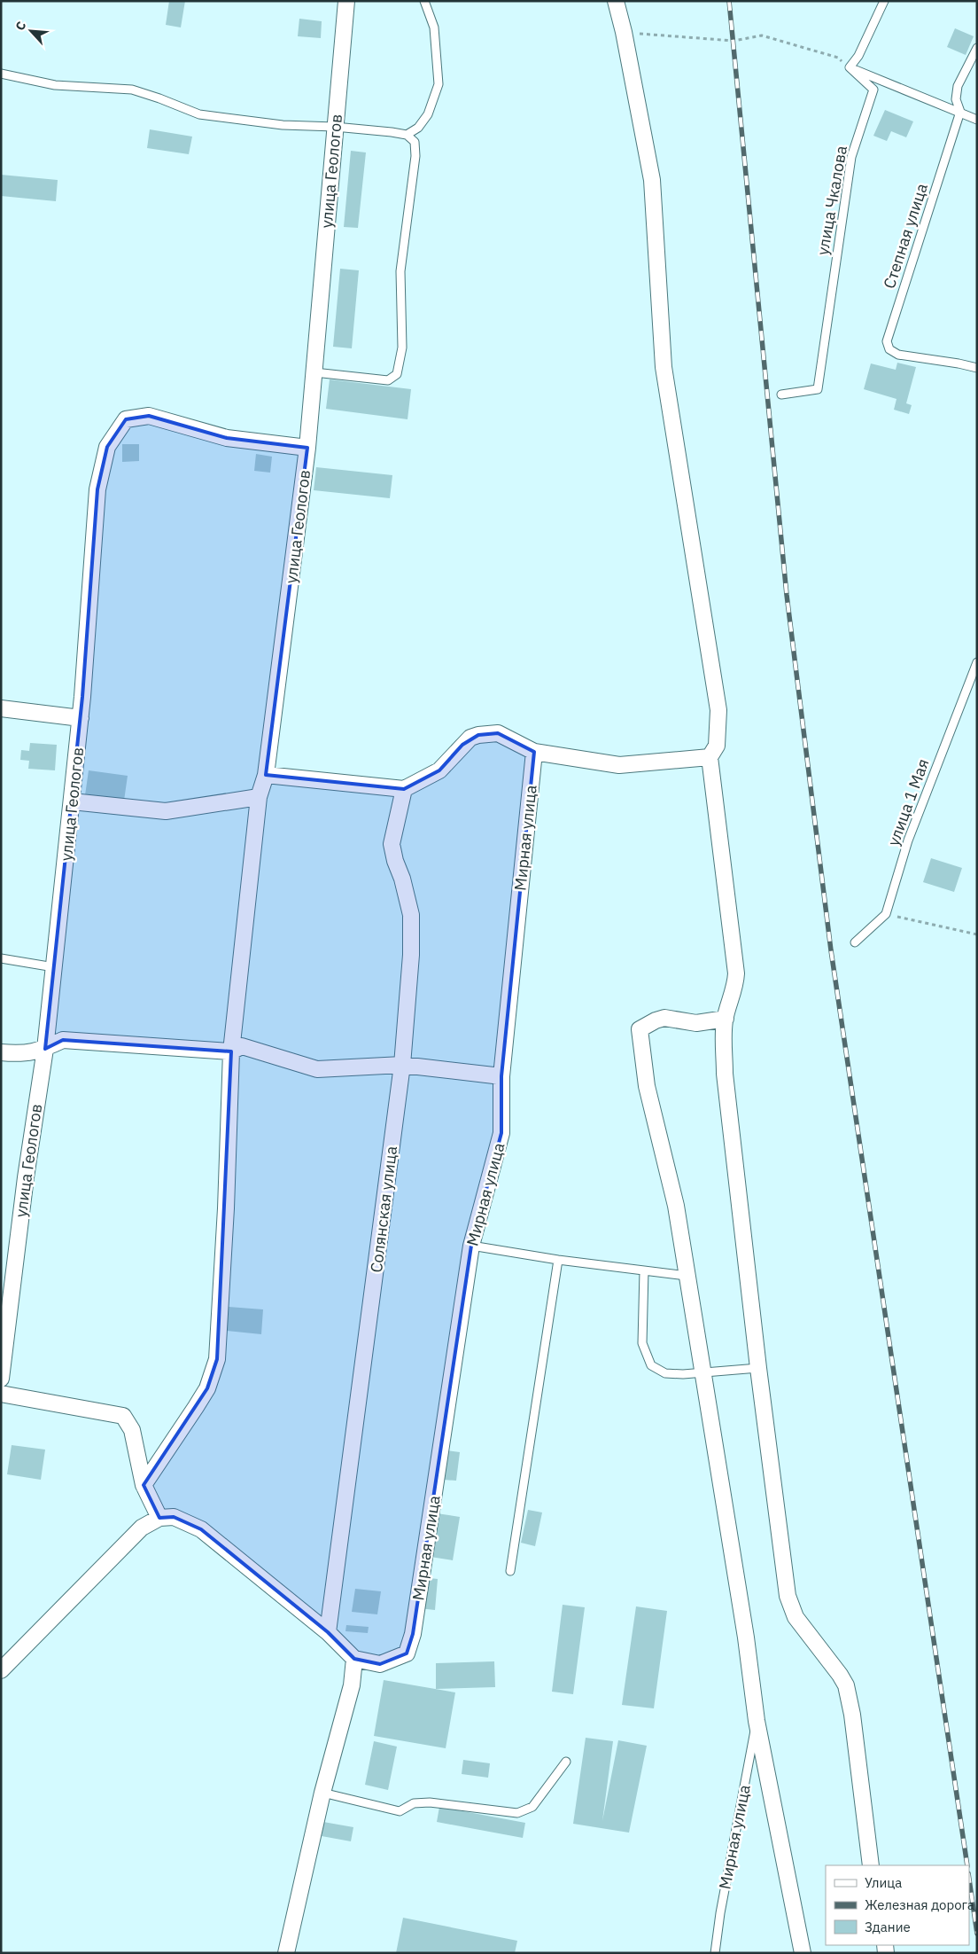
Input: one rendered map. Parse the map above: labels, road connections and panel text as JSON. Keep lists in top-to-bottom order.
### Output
{
  "streets": {
    "street": ["улица Геологов", "Мирная улица", "Солянская улица"],
    "lane": ["улица Чкалова", "Степная улица", "улица 1 Мая"]
  },
  "legend": ["Улица", "Железная дорога", "Здание"],
  "north": "top left"
}
